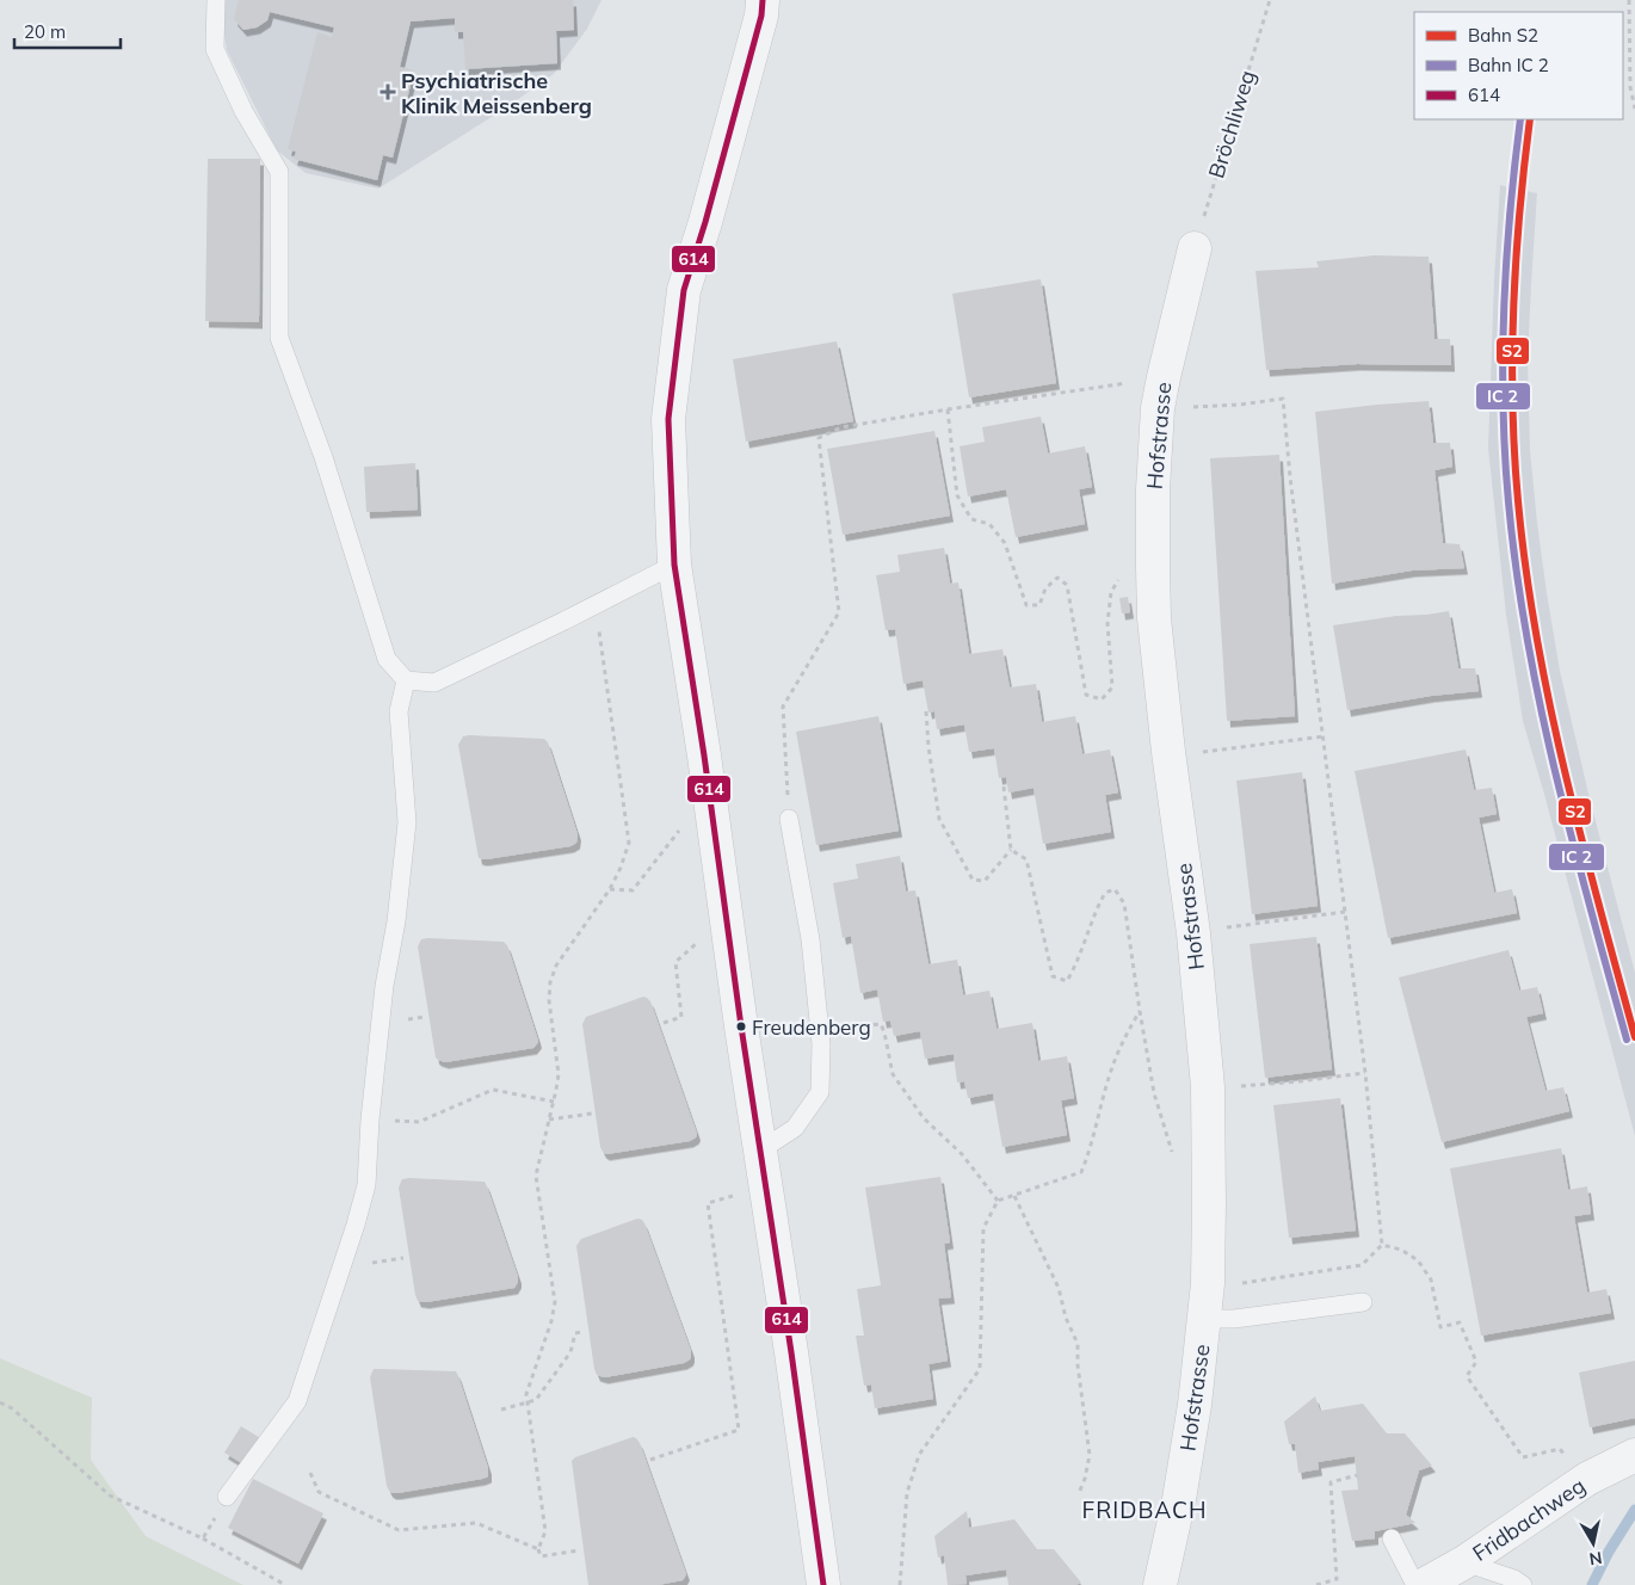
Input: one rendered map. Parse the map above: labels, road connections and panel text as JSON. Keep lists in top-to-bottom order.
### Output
{
  "streets": {
    "street": ["Hofstrasse", "Fridbachweg"],
    "path": ["Bröchliweg"]
  },
  "crossings": [
    ["Bröchliweg", "Hofstrasse"]
  ],
  "districts": ["FRIDBACH"],
  "places": {
    "health": ["Psychiatrische Klinik Meissenberg"],
    "other": ["Freudenberg"]
  },
  "lines": ["transit line 614", "rail line S2"],
  "legend": ["Bahn S2", "Bahn IC 2", "614"],
  "scale_bar": "20 m",
  "north": "bottom"
}
